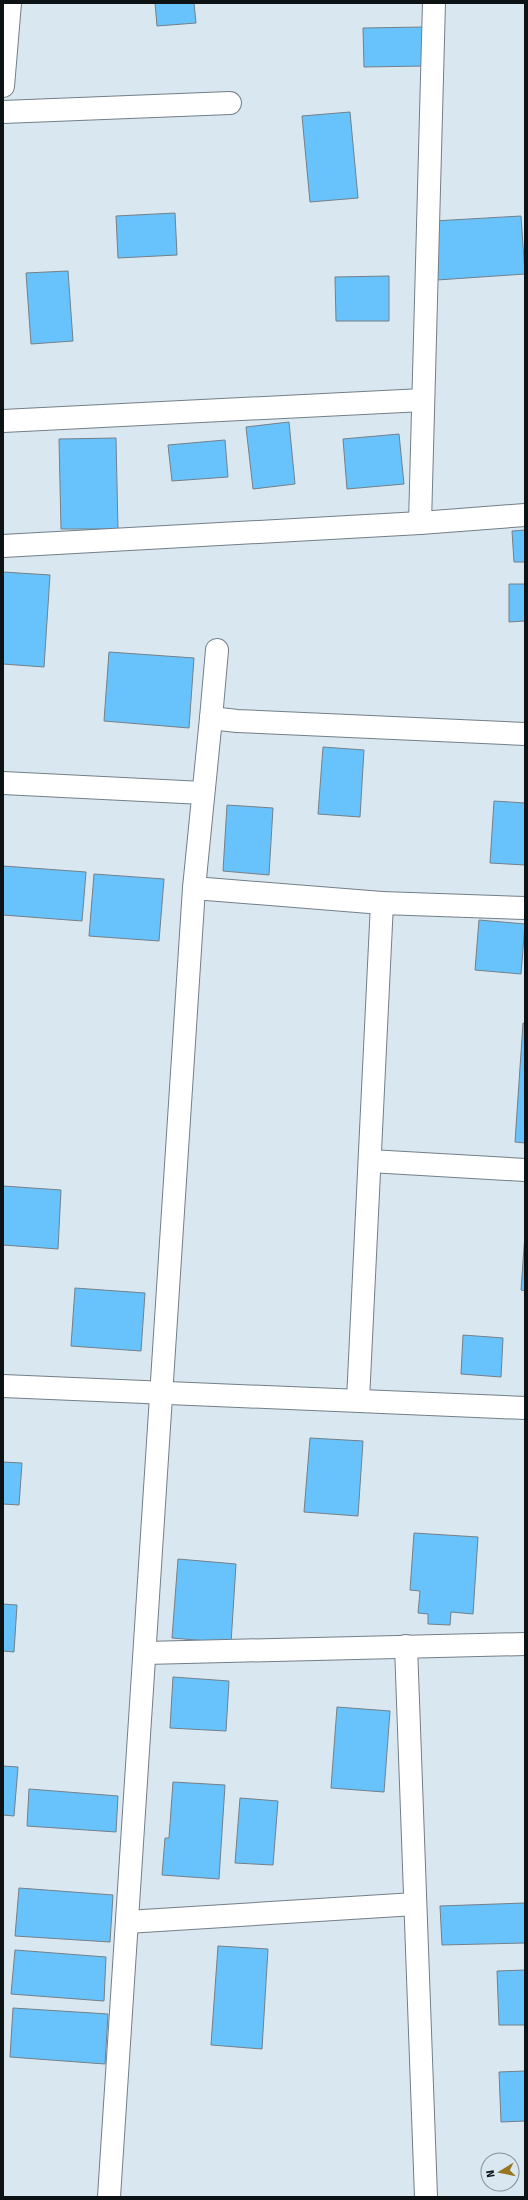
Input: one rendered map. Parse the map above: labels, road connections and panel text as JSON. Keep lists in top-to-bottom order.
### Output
{
  "north": "left"
}
